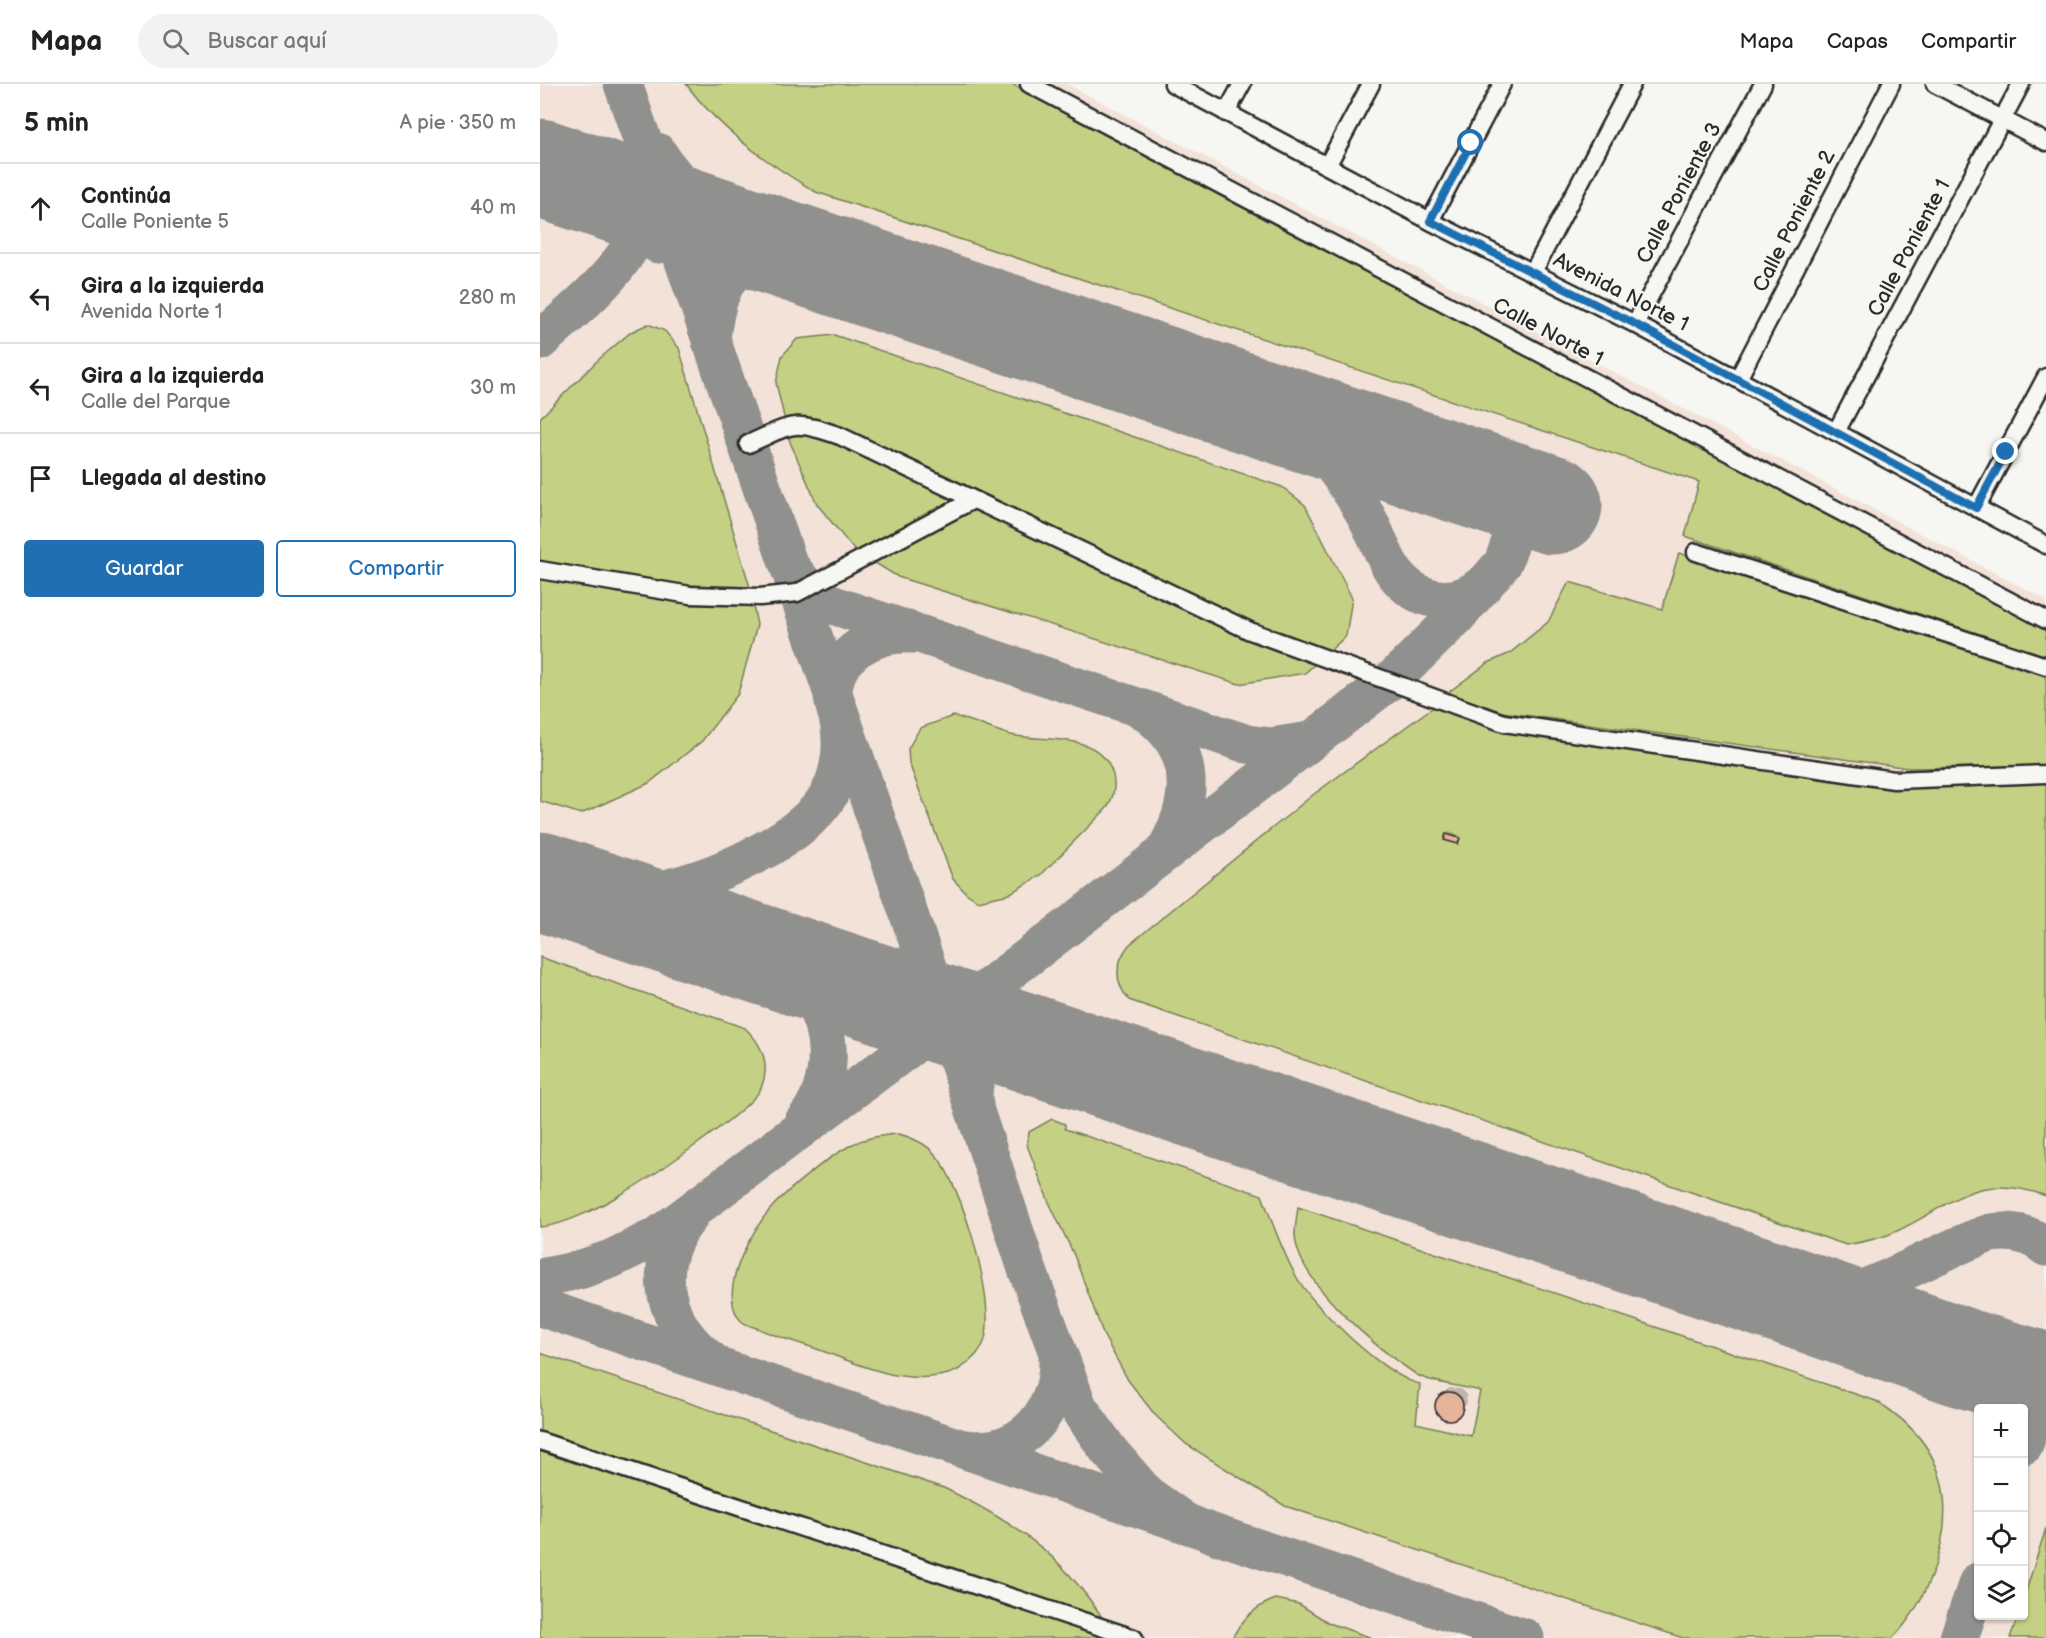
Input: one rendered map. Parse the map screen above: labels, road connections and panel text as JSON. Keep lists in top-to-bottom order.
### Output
{
  "streets": {
    "street": [
      "Calle Poniente 3",
      "Calle Poniente 2",
      "Calle Poniente 1",
      "Avenida Norte 1",
      "Calle Norte 1"
    ]
  },
  "crossings": [
    ["Calle Poniente 3", "Avenida Norte 1"],
    ["Calle Poniente 2", "Avenida Norte 1"],
    ["Calle Poniente 1", "Avenida Norte 1"]
  ],
  "page": {
    "header": "Mapa",
    "search": "Buscar aquí",
    "nav": ["Mapa", "Capas", "Compartir"],
    "heading": ["5 min", "A pie · 350 m"],
    "list": [
      ["Continúa", "Calle Poniente 5", "40 m"],
      ["Gira a la izquierda", "Avenida Norte 1", "280 m"],
      ["Gira a la izquierda", "Calle del Parque", "30 m"],
      "Llegada al destino"
    ],
    "buttons": ["Guardar", "Compartir"],
    "map_buttons": ["+", "−"]
  }
}
